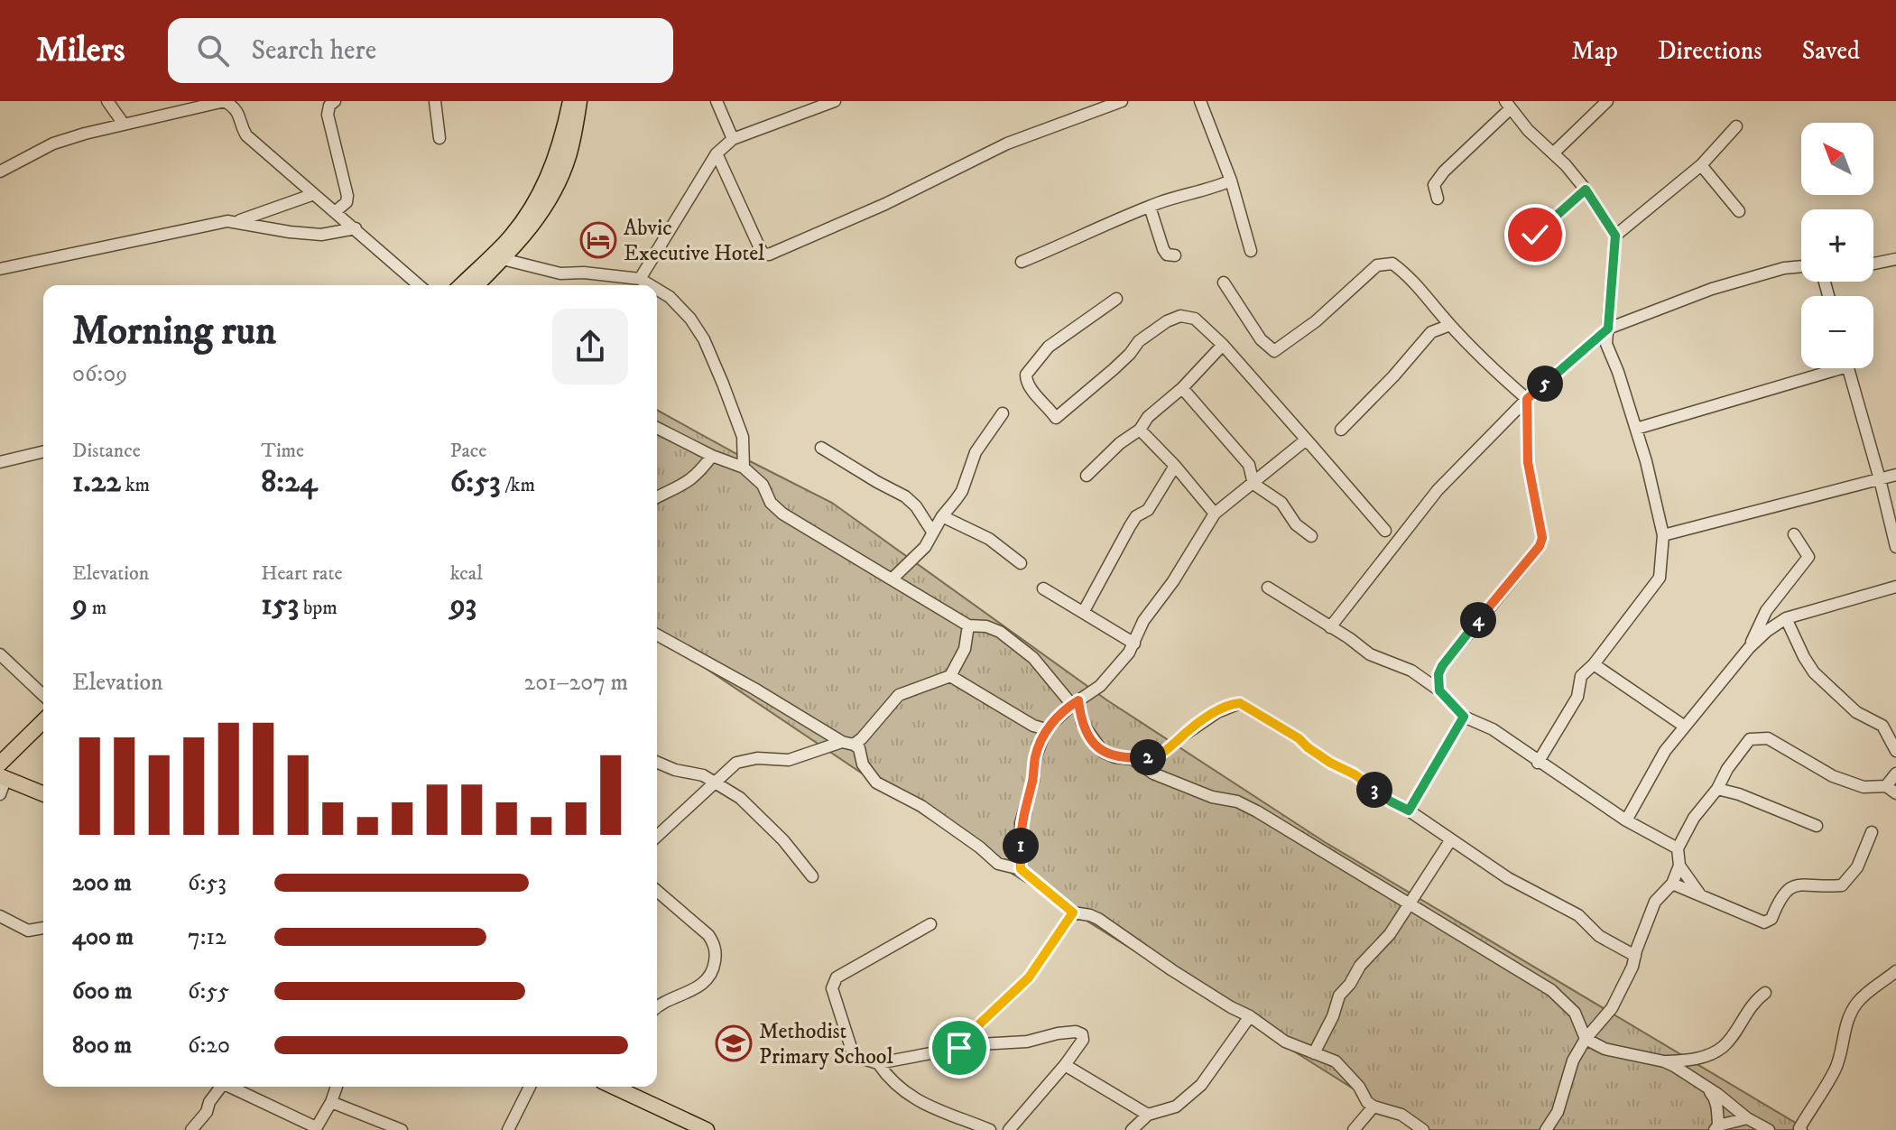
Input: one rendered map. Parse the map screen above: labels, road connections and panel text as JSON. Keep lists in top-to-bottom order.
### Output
{
  "places": {
    "hotel": ["Abvic Executive Hotel"],
    "school or university": ["Methodist Primary School"]
  },
  "north": "top left",
  "page": {
    "header": "Milers",
    "search": "Search here",
    "nav": ["Map", "Directions", "Saved"],
    "map_buttons": ["+", "−"],
    "heading": ["Morning run", "06:09"],
    "pins": [
      "5",
      "4",
      "2",
      "3",
      "1"
    ],
    "stats": [
      ["Distance", "1.22 km"],
      ["Time", "8:24"],
      ["Pace", "6:53 /km"],
      ["Elevation", "9 m"],
      ["Heart rate", "153 bpm"],
      ["kcal", "93"]
    ],
    "chart": ["Elevation", "201–207 m"],
    "list": [
      {
        "name": "200 m",
        "note": "6:53"
      },
      {
        "name": "400 m",
        "note": "7:12"
      },
      {
        "name": "600 m",
        "note": "6:55"
      },
      {
        "name": "800 m",
        "note": "6:20"
      }
    ]
  }
}
